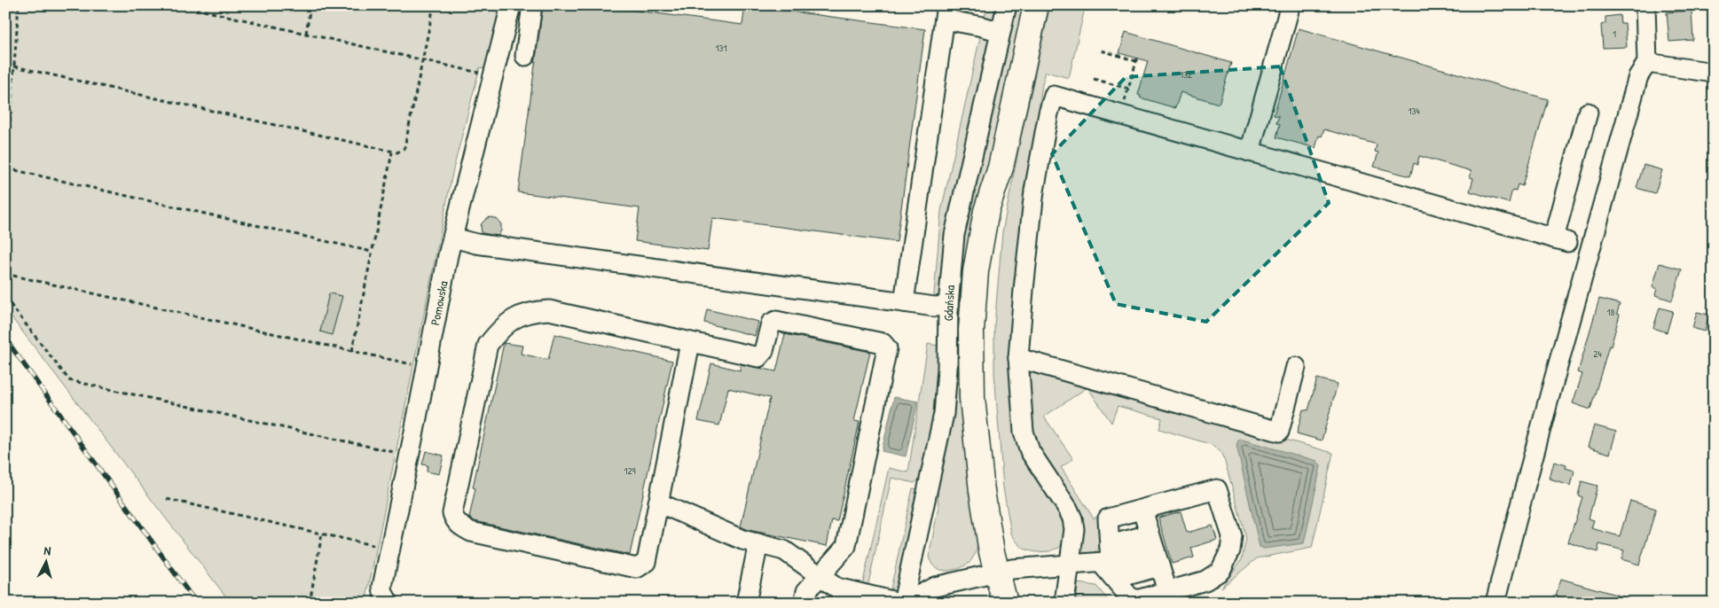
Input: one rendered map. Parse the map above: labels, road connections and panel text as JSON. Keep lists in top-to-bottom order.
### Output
{
  "streets": {
    "main road": ["Gdańska"],
    "street": ["Pomowska"]
  },
  "house_numbers": [
    "1",
    "131",
    "132",
    "134",
    "18",
    "24",
    "129"
  ],
  "north": "top"
}
